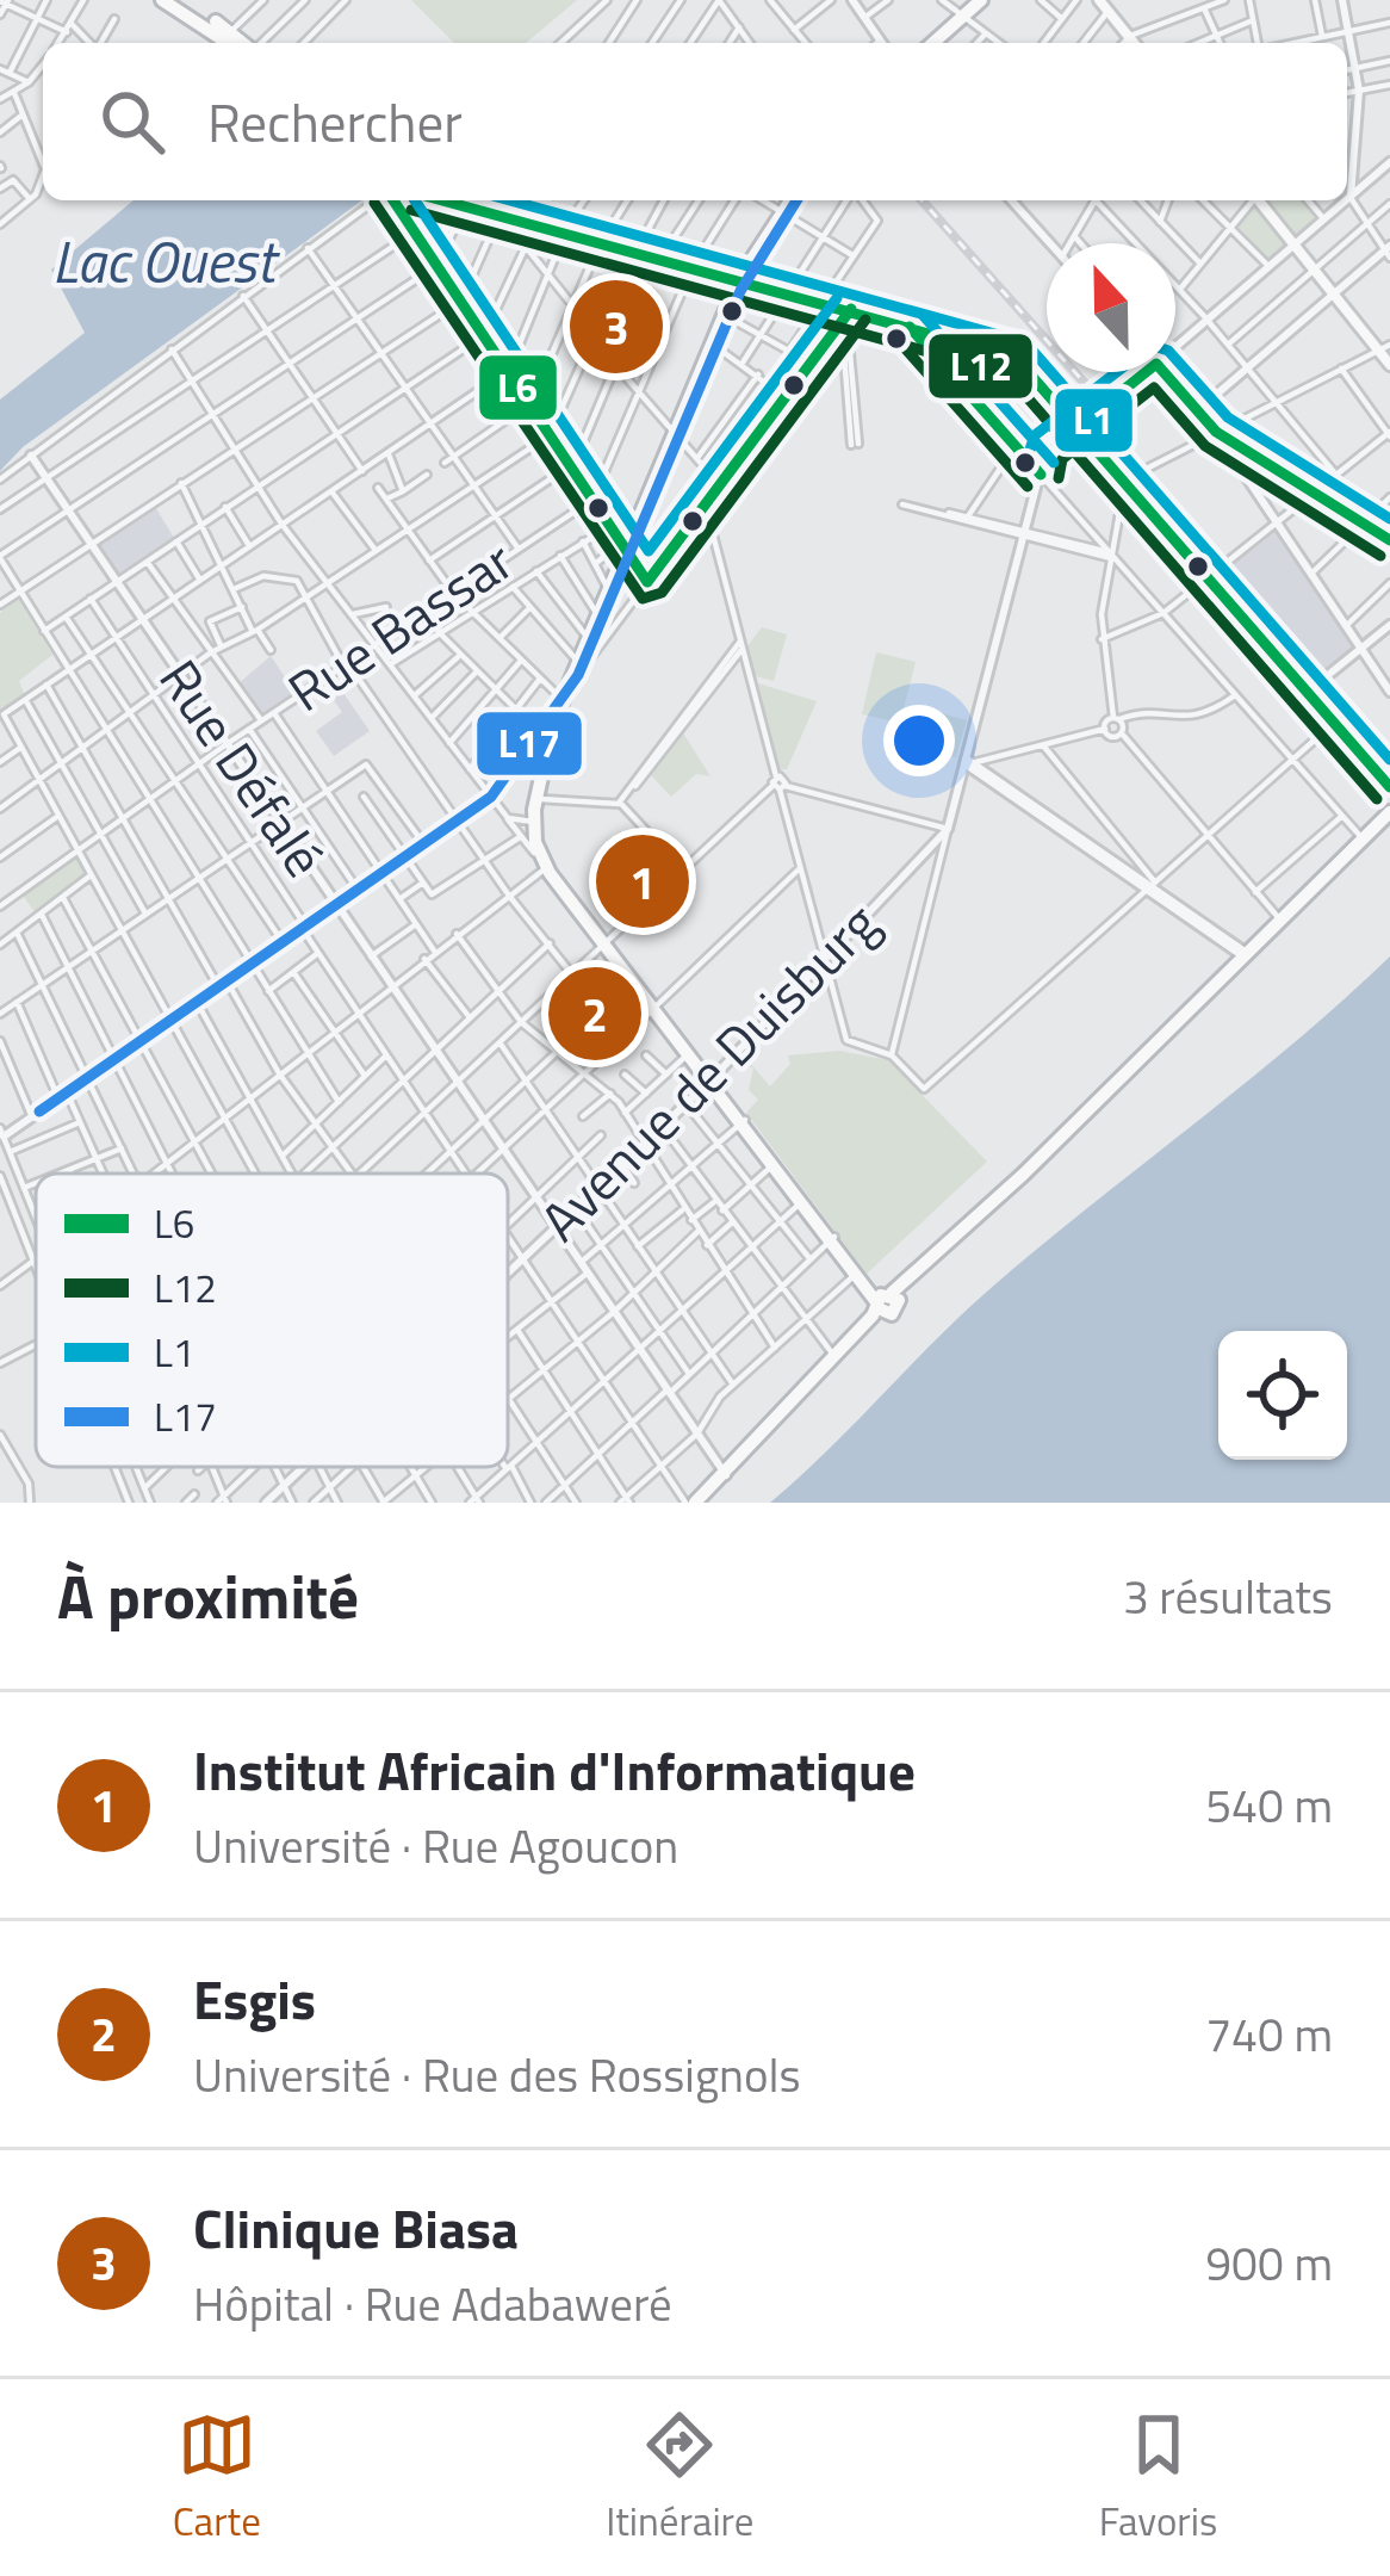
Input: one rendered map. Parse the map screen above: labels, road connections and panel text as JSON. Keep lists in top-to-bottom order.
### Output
{
  "streets": {
    "street": ["Rue Bassar", "Rue Défalé", "Avenue de Duisburg"]
  },
  "crossings": [
    ["Rue Bassar", "Rue Défalé"],
    ["Rue Défalé", "Avenue de Duisburg"]
  ],
  "water": ["Lac Ouest"],
  "lines": [
    "transit line L6",
    "transit line L1",
    "transit line L17",
    "transit line L12"
  ],
  "legend": [
    "L6",
    "L12",
    "L1",
    "L17"
  ],
  "north": "top",
  "page": {
    "search": "Rechercher",
    "pins": ["3", "1", "2"],
    "heading": ["À proximité", "3 résultats"],
    "list": [
      {
        "mark": "1",
        "name": "Institut Africain d'Informatique",
        "note": "Université · Rue Agoucon",
        "value": "540 m"
      },
      {
        "mark": "2",
        "name": "Esgis",
        "note": "Université · Rue des Rossignols",
        "value": "740 m"
      },
      {
        "mark": "3",
        "name": "Clinique Biasa",
        "note": "Hôpital · Rue Adabaweré",
        "value": "900 m"
      }
    ],
    "nav": ["Carte", "Itinéraire", "Favoris"]
  }
}
